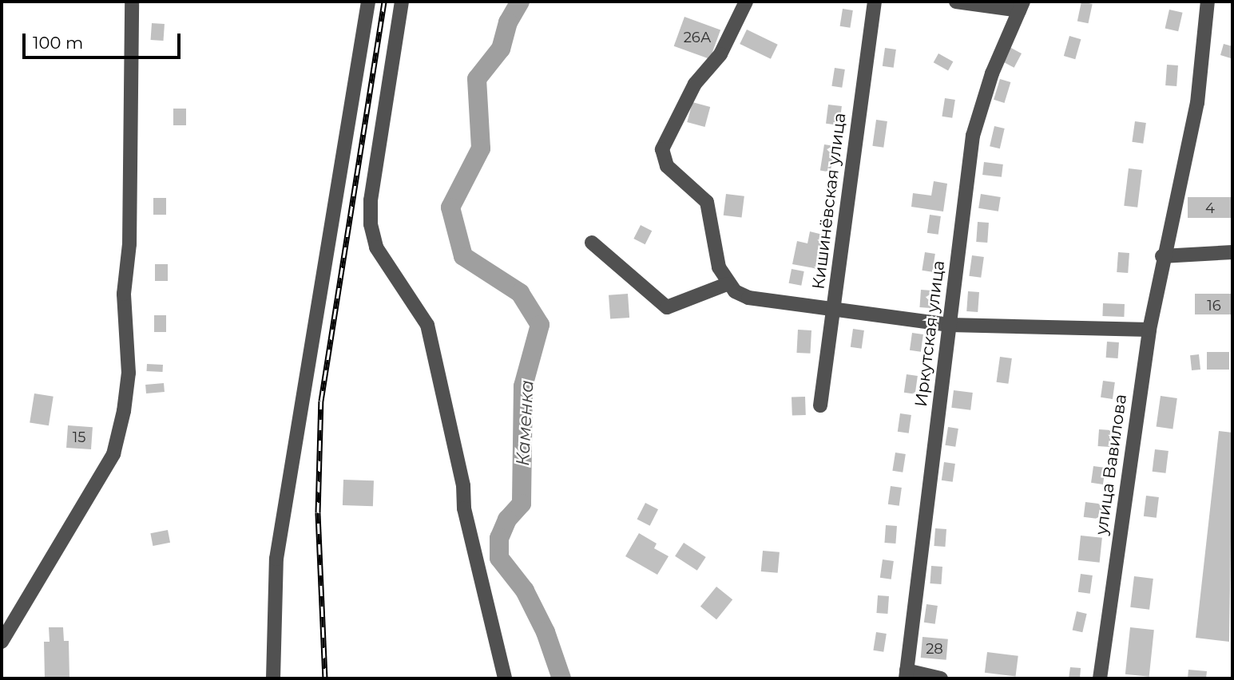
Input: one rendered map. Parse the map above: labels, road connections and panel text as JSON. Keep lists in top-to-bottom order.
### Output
{
  "streets": {
    "street": ["Кишинёвская улица", "Иркутская улица", "улица Вавилова"]
  },
  "water": ["Каменка"],
  "house_numbers": [
    "26А",
    "4",
    "16",
    "15",
    "28"
  ],
  "scale_bar": "100 m"
}
